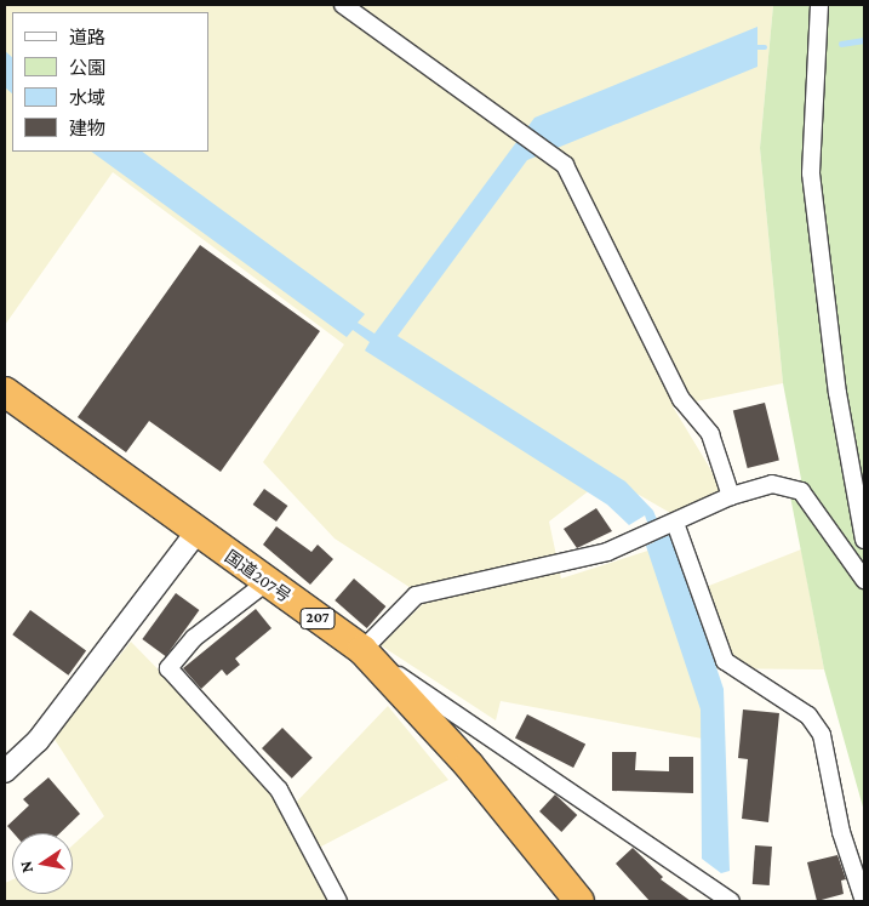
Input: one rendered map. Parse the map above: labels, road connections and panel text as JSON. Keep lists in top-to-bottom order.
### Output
{
  "streets": {
    "highway": ["国道207号", "207"]
  },
  "legend": [
    "道路",
    "公園",
    "水域",
    "建物"
  ],
  "north": "left"
}
